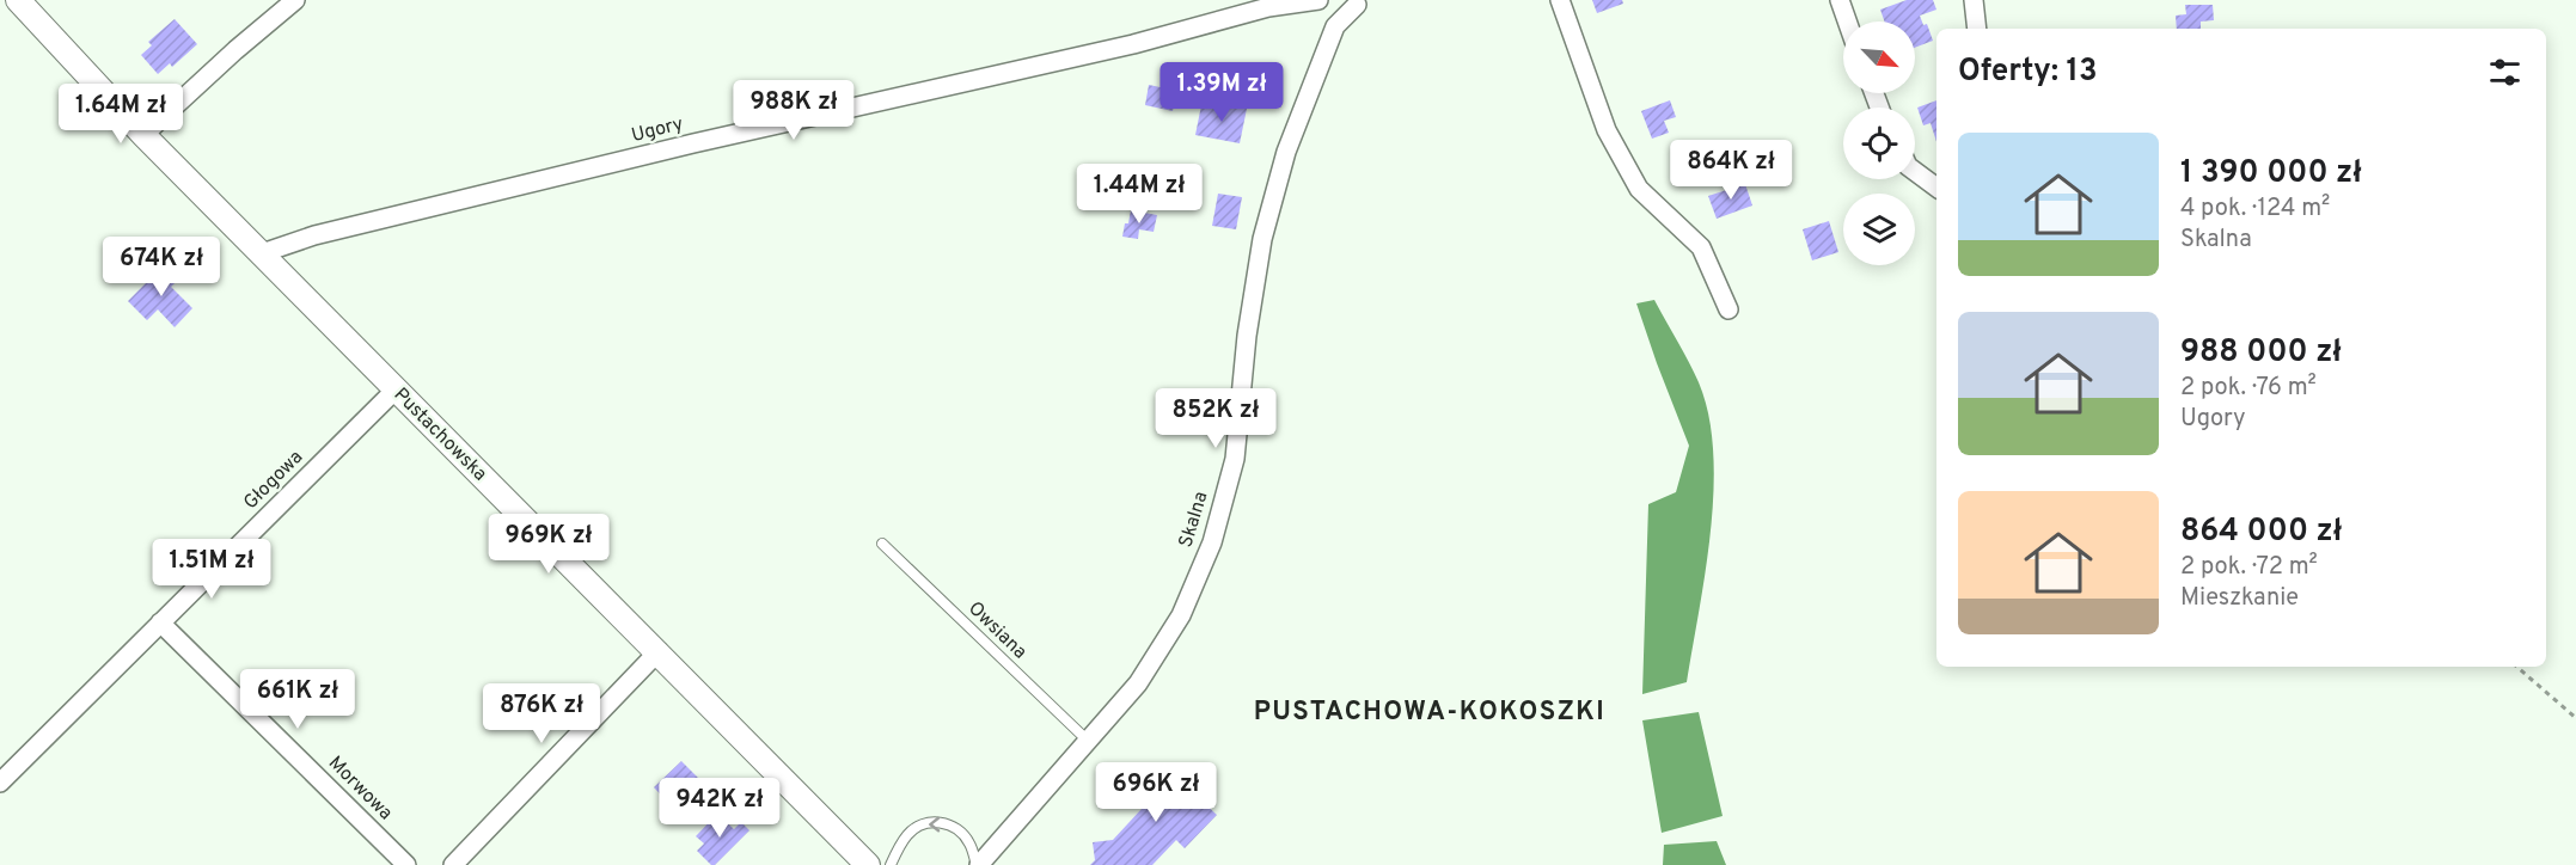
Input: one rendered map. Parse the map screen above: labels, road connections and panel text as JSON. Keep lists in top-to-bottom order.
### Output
{
  "streets": {
    "street": [
      "Ugory",
      "Pustachowska",
      "Głogowa",
      "Skalna",
      "Morwowa"
    ],
    "lane": ["Owsiana"]
  },
  "crossings": [
    ["Ugory", "Pustachowska"],
    ["Pustachowska", "Głogowa"],
    ["Głogowa", "Morwowa"],
    ["Skalna", "Owsiana"]
  ],
  "districts": ["PUSTACHOWA-KOKOSZKI"],
  "north": "bottom right",
  "page": {
    "heading": "Oferty: 13",
    "price": [
      "1.39M zł",
      "988K zł",
      "1.64M zł",
      "864K zł",
      "1.44M zł",
      "674K zł",
      "852K zł",
      "969K zł",
      "1.51M zł",
      "661K zł",
      "876K zł",
      "696K zł",
      "942K zł"
    ],
    "list": [
      {
        "name": "1 390 000 zł",
        "note": "4 pok. · 124 m² · Skalna"
      },
      {
        "name": "988 000 zł",
        "note": "2 pok. · 76 m² · Ugory"
      },
      {
        "name": "864 000 zł",
        "note": "2 pok. · 72 m² · Mieszkanie"
      }
    ]
  }
}
